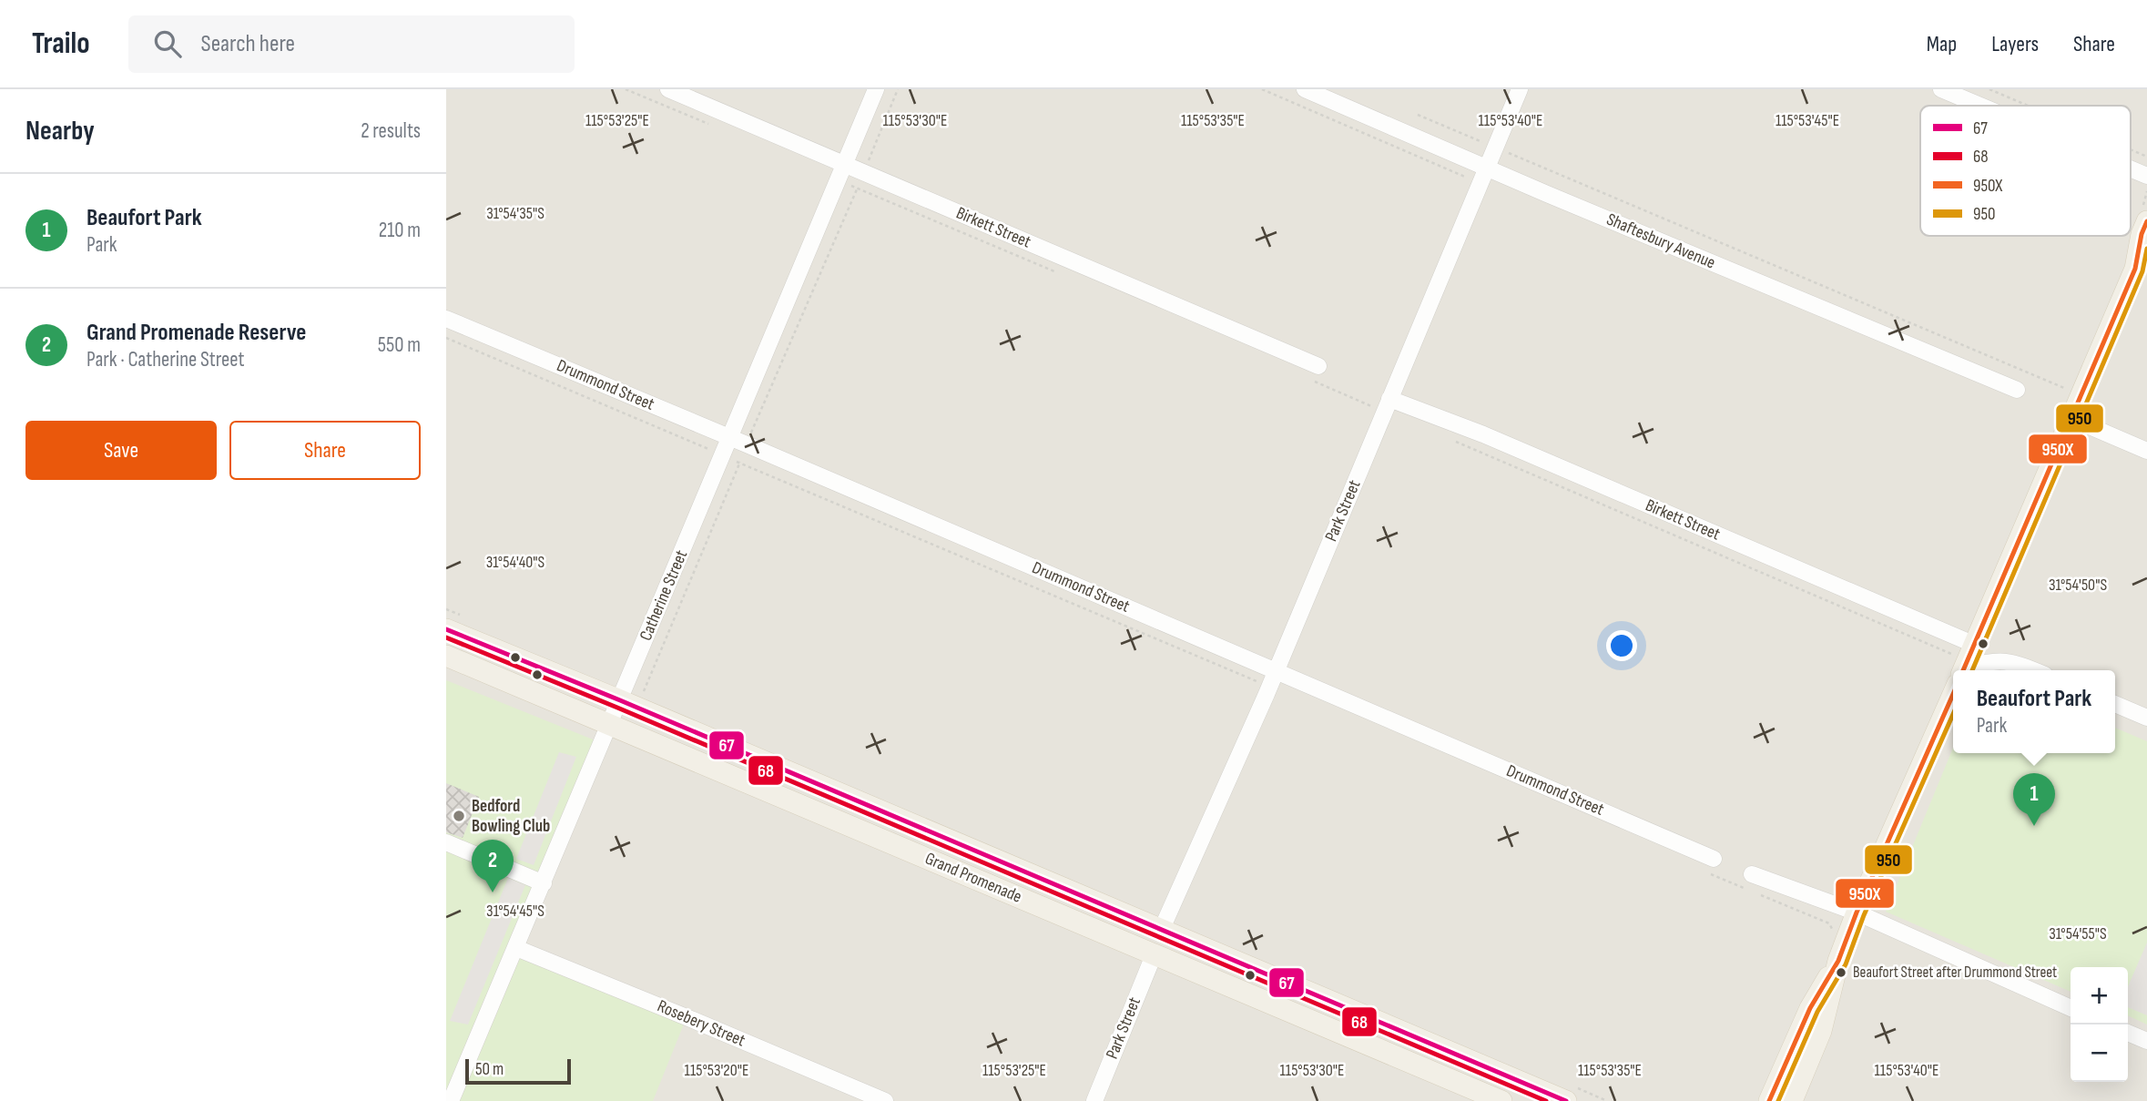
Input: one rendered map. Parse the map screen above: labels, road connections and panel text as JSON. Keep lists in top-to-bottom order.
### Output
{
  "streets": {
    "main road": ["Grand Promenade"],
    "street": [
      "Birkett Street",
      "Shaftesbury Avenue",
      "Drummond Street",
      "Park Street",
      "Catherine Street",
      "Rosebery Street"
    ]
  },
  "crossings": [
    ["Birkett Street", "Park Street"],
    ["Birkett Street", "Catherine Street"],
    ["Shaftesbury Avenue", "Park Street"],
    ["Drummond Street", "Park Street"],
    ["Drummond Street", "Catherine Street"],
    ["Park Street", "Grand Promenade"],
    ["Catherine Street", "Grand Promenade"],
    ["Catherine Street", "Rosebery Street"]
  ],
  "places": ["Bedford Bowling Club", "Beaufort Street after Drummond Street"],
  "lines": [
    "transit line 950X",
    "transit line 950",
    "transit line 67",
    "transit line 68"
  ],
  "legend": [
    "67",
    "68",
    "950X",
    "950"
  ],
  "scale_bar": "50 m",
  "page": {
    "header": "Trailo",
    "search": "Search here",
    "nav": ["Map", "Layers", "Share"],
    "heading": ["Nearby", "2 results"],
    "list": [
      {
        "mark": "1",
        "name": "Beaufort Park",
        "note": "Park",
        "value": "210 m"
      },
      {
        "mark": "2",
        "name": "Grand Promenade Reserve",
        "note": "Park · Catherine Street",
        "value": "550 m"
      }
    ],
    "buttons": ["Save", "Share"],
    "popup": ["Beaufort Park", "Park"],
    "pins": ["1", "2"],
    "map_buttons": ["+", "−"],
    "scale": "50 m"
  },
  "coordinates": [
    "115°53'25\"E",
    "115°53'30\"E",
    "115°53'35\"E",
    "115°53'40\"E",
    "115°53'45\"E",
    "31°54'35\"S",
    "31°54'40\"S",
    "31°54'50\"S",
    "31°54'45\"S",
    "31°54'55\"S",
    "115°53'20\"E"
  ]
}
